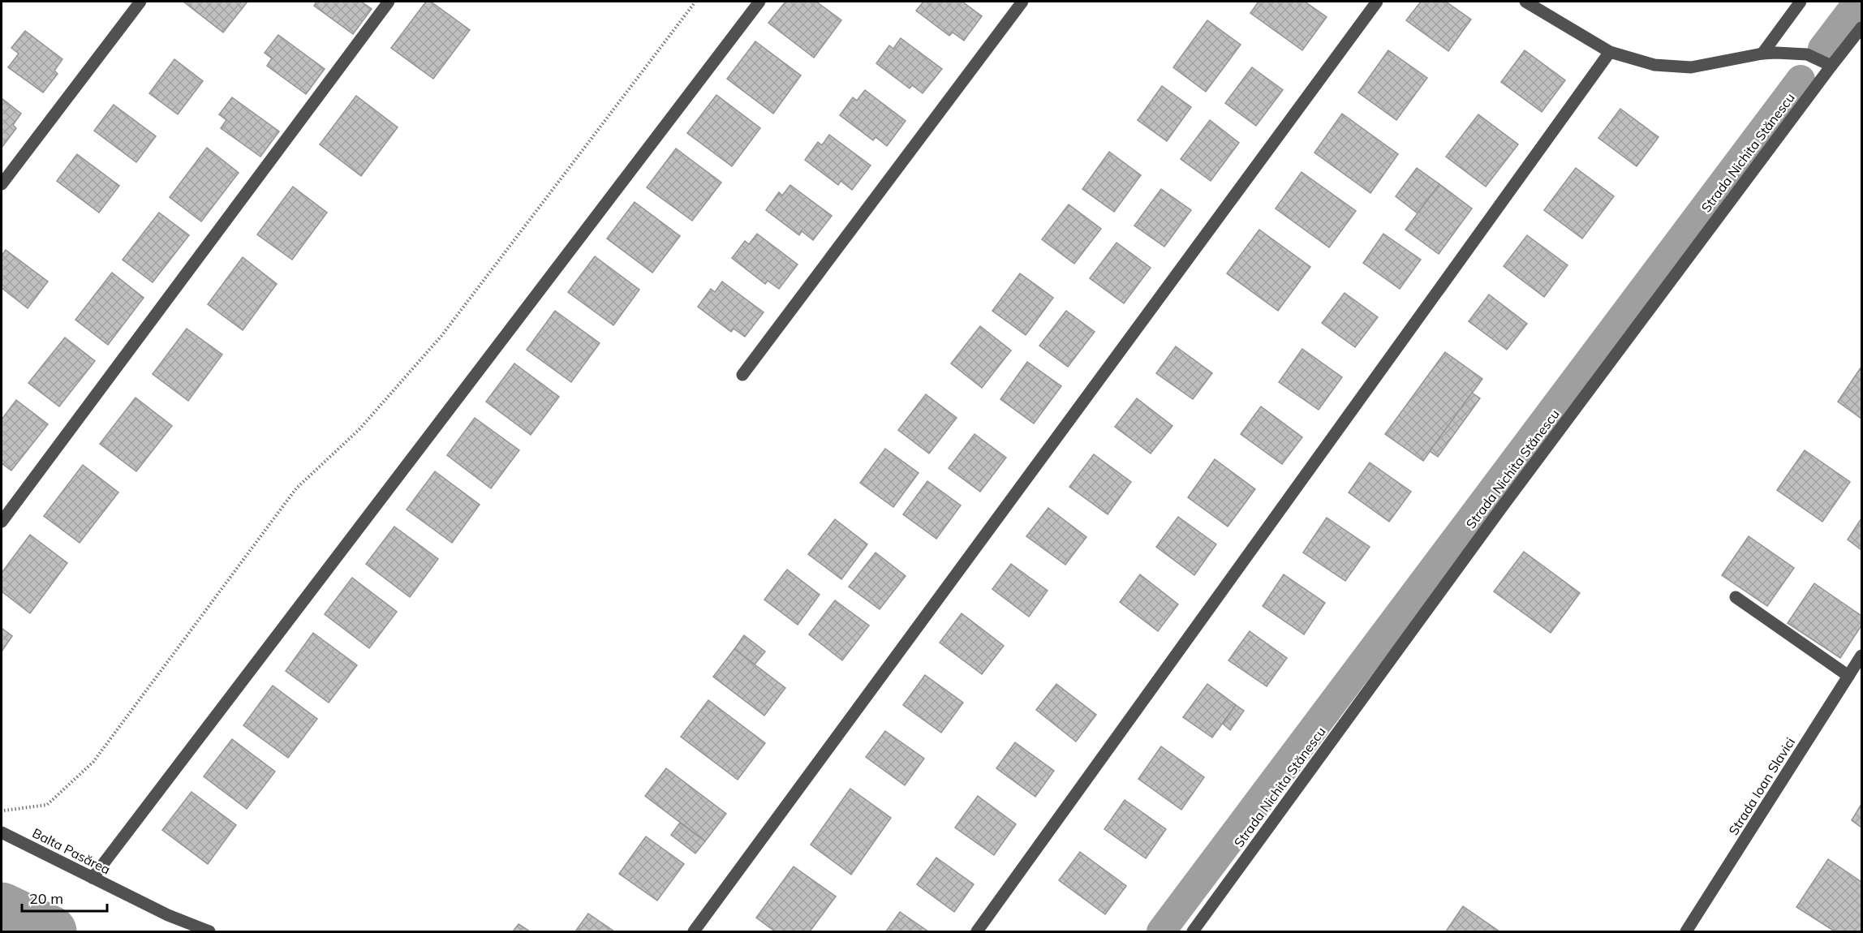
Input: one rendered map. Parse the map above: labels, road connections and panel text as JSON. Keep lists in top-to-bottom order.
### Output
{
  "streets": {
    "street": ["Strada Nichita Stănescu", "Strada Ioan Slavici", "Balta Pasărea"]
  },
  "scale_bar": "20 m"
}
